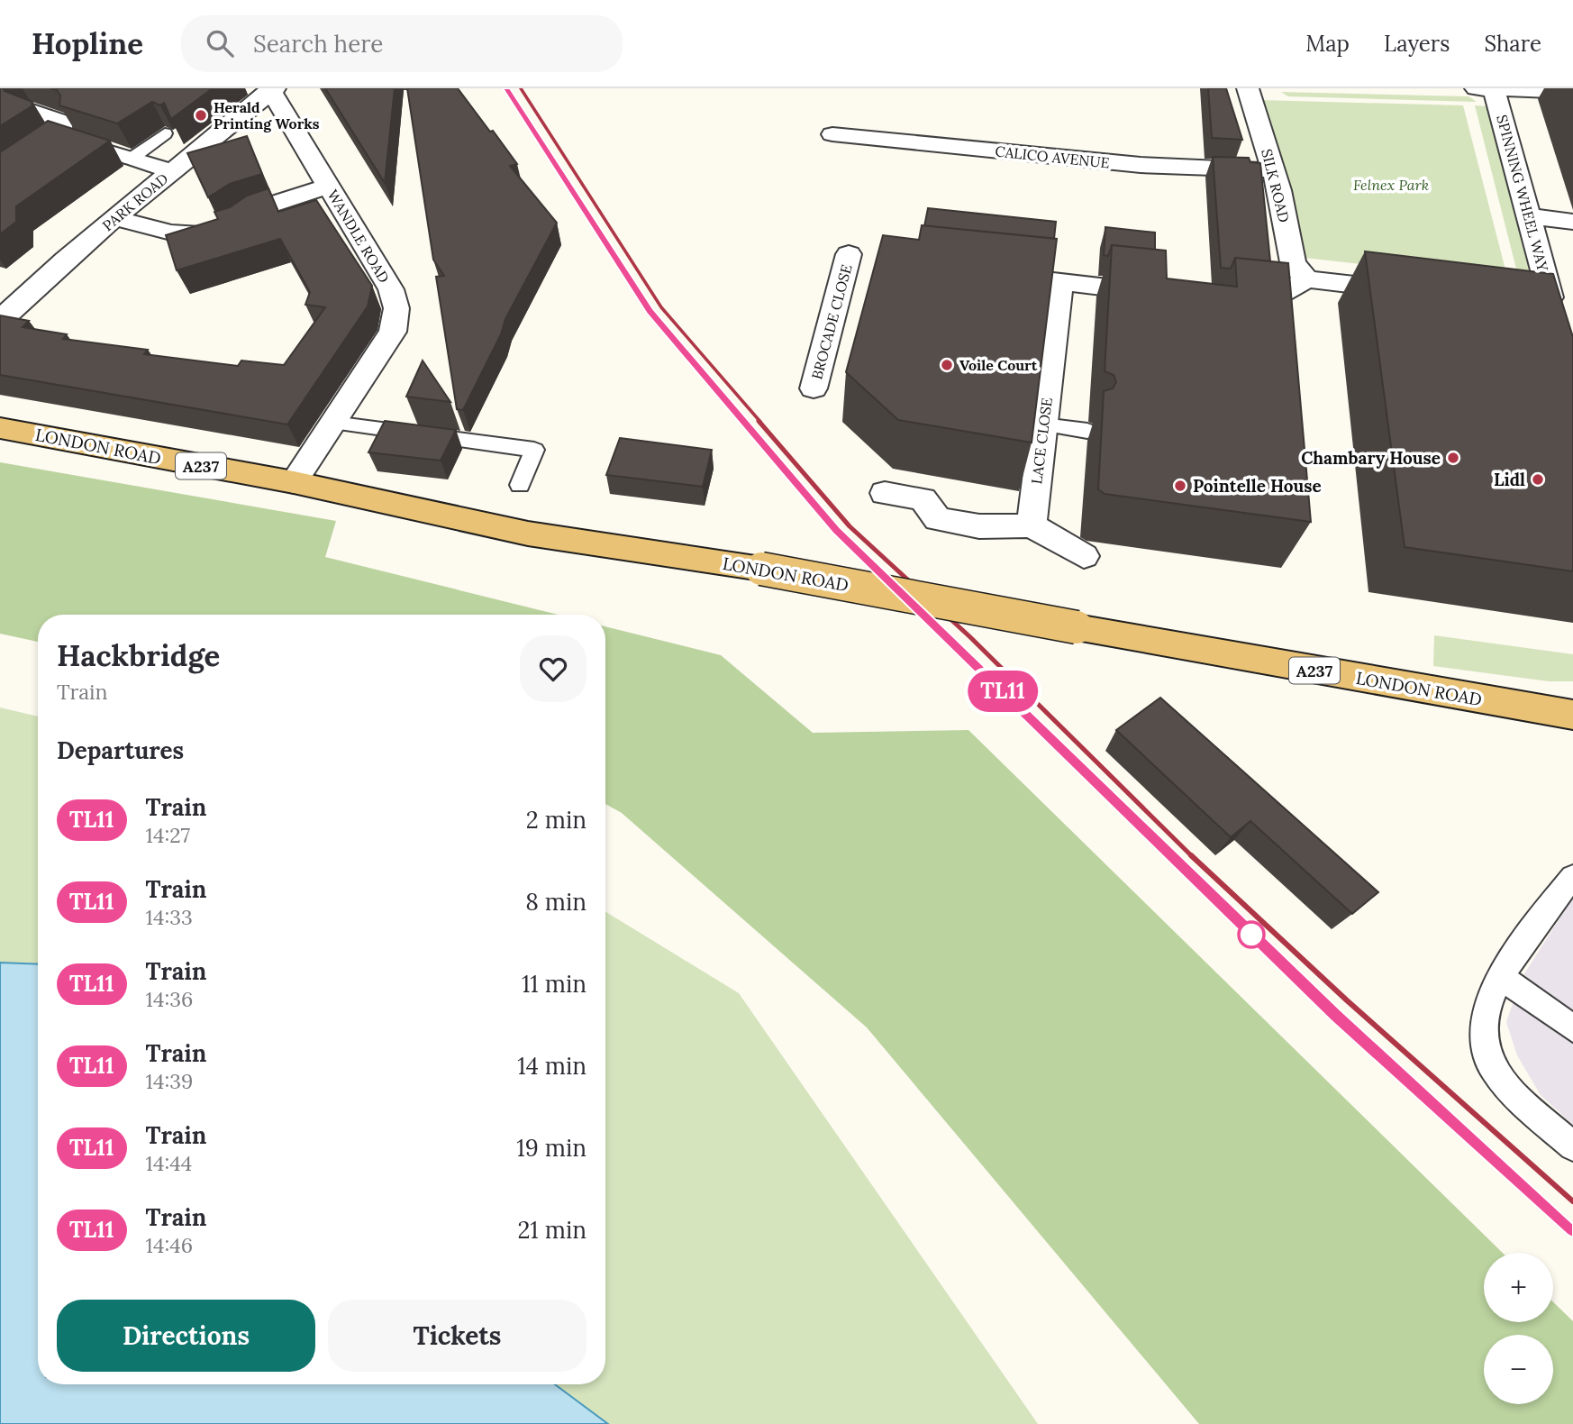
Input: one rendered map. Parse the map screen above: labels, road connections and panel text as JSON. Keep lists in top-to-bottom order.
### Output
{
  "streets": {
    "main road": ["LONDON ROAD", "A237"],
    "street": [
      "CALICO AVENUE",
      "SILK ROAD",
      "SPINNING WHEEL WAY",
      "PARK ROAD",
      "WANDLE ROAD",
      "BROCADE CLOSE",
      "LACE CLOSE"
    ]
  },
  "crossings": [
    ["CALICO AVENUE", "SILK ROAD"],
    ["PARK ROAD", "WANDLE ROAD"],
    ["WANDLE ROAD", "LONDON ROAD"]
  ],
  "parks": ["Felnex Park"],
  "places": [
    "Herald Printing Works",
    "Voile Court",
    "Chambary House",
    "Lidl",
    "Pointelle House"
  ],
  "page": {
    "header": "Hopline",
    "search": "Search here",
    "nav": ["Map", "Layers", "Share"],
    "on_map": "TL11",
    "heading": [
      ["Hackbridge", "Train"],
      "Departures"
    ],
    "list": [
      {
        "mark": "TL11",
        "name": "Train",
        "note": "14:27",
        "value": "2 min"
      },
      {
        "mark": "TL11",
        "name": "Train",
        "note": "14:33",
        "value": "8 min"
      },
      {
        "mark": "TL11",
        "name": "Train",
        "note": "14:36",
        "value": "11 min"
      },
      {
        "mark": "TL11",
        "name": "Train",
        "note": "14:39",
        "value": "14 min"
      },
      {
        "mark": "TL11",
        "name": "Train",
        "note": "14:44",
        "value": "19 min"
      },
      {
        "mark": "TL11",
        "name": "Train",
        "note": "14:46",
        "value": "21 min"
      }
    ],
    "map_buttons": ["+", "−"],
    "buttons": ["Directions", "Tickets"]
  }
}
